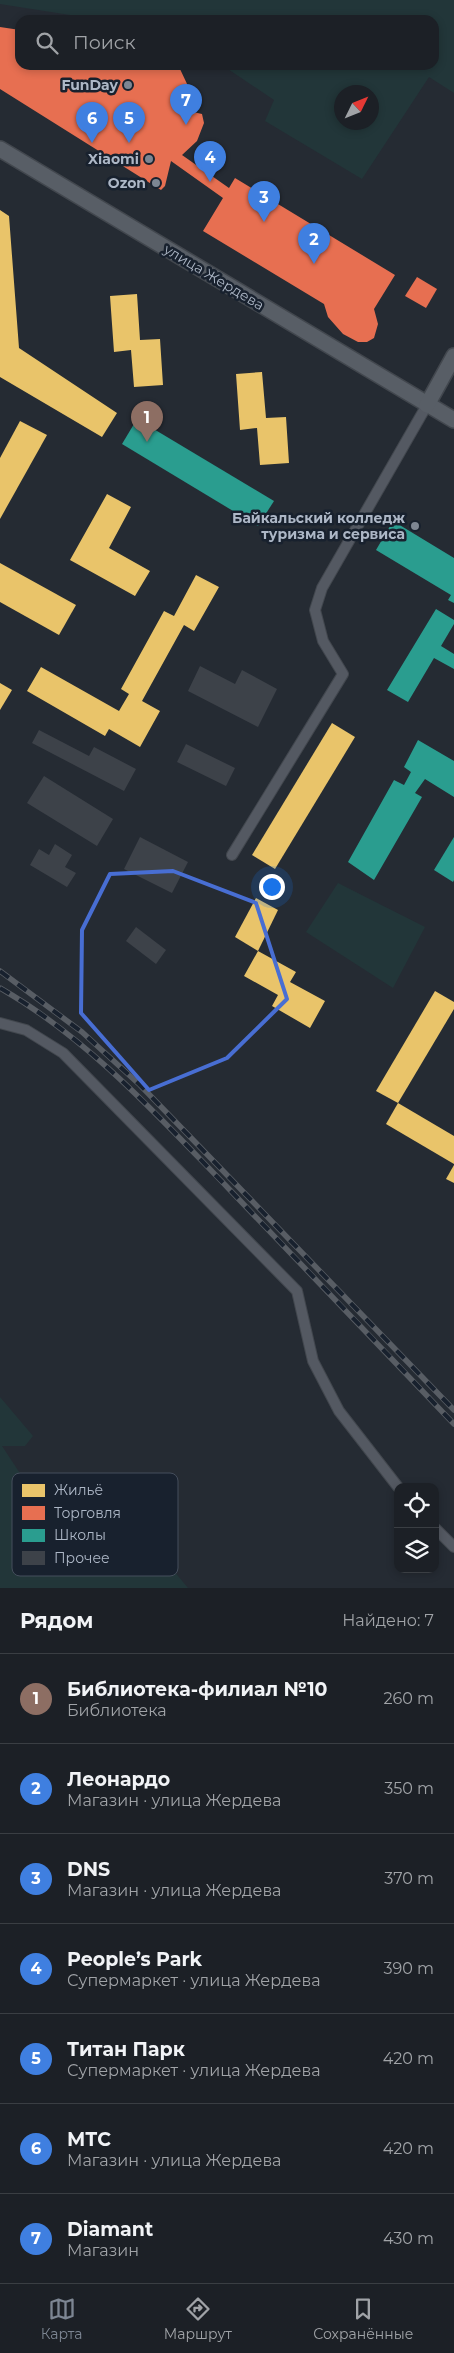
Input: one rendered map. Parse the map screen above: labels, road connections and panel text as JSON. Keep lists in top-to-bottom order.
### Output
{
  "streets": {
    "main road": ["улица Жердева"]
  },
  "places": [
    "FunDay",
    "Xiaomi",
    "Ozon",
    "Байкальский колледж туризма и сервиса"
  ],
  "legend": [
    "Жильё",
    "Торговля",
    "Школы",
    "Прочее"
  ],
  "north": "top right",
  "page": {
    "search": "Поиск",
    "pins": [
      "7",
      "5",
      "6",
      "4",
      "3",
      "2",
      "1"
    ],
    "heading": ["Рядом", "Найдено: 7"],
    "list": [
      {
        "mark": "1",
        "name": "Библиотека-филиал №10",
        "note": "Библиотека",
        "value": "260 m"
      },
      {
        "mark": "2",
        "name": "Леонардо",
        "note": "Магазин · улица Жердева",
        "value": "350 m"
      },
      {
        "mark": "3",
        "name": "DNS",
        "note": "Магазин · улица Жердева",
        "value": "370 m"
      },
      {
        "mark": "4",
        "name": "People’s Park",
        "note": "Супермаркет · улица Жердева",
        "value": "390 m"
      },
      {
        "mark": "5",
        "name": "Титан Парк",
        "note": "Супермаркет · улица Жердева",
        "value": "420 m"
      },
      {
        "mark": "6",
        "name": "МТС",
        "note": "Магазин · улица Жердева",
        "value": "420 m"
      },
      {
        "mark": "7",
        "name": "Diamant",
        "note": "Магазин",
        "value": "430 m"
      }
    ],
    "nav": ["Карта", "Маршрут", "Сохранённые"]
  }
}
